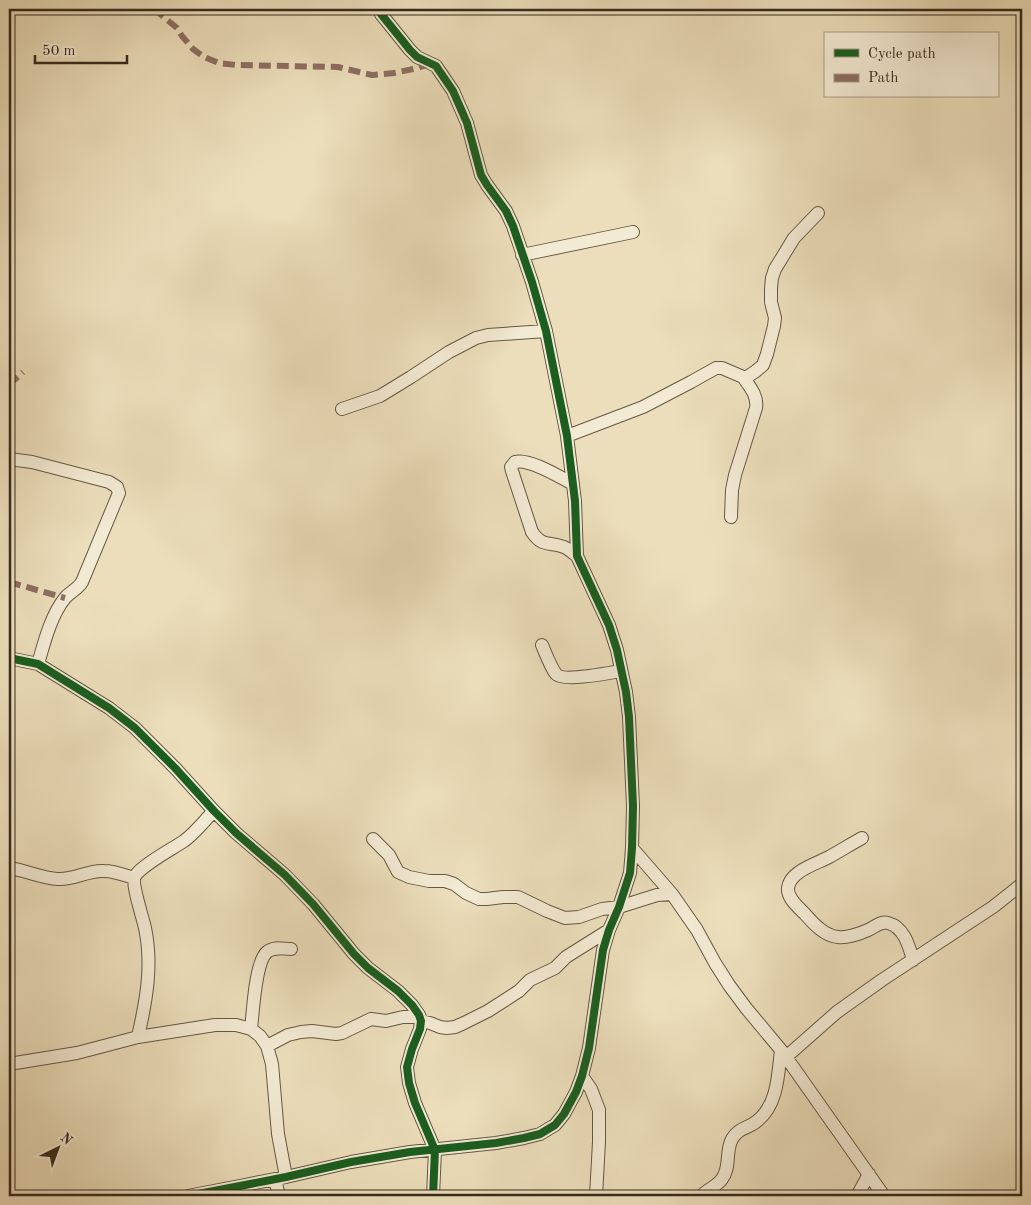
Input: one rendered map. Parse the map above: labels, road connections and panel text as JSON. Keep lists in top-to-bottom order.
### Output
{
  "legend": ["Cycle path", "Path"],
  "scale_bar": "50 m",
  "north": "top right"
}
